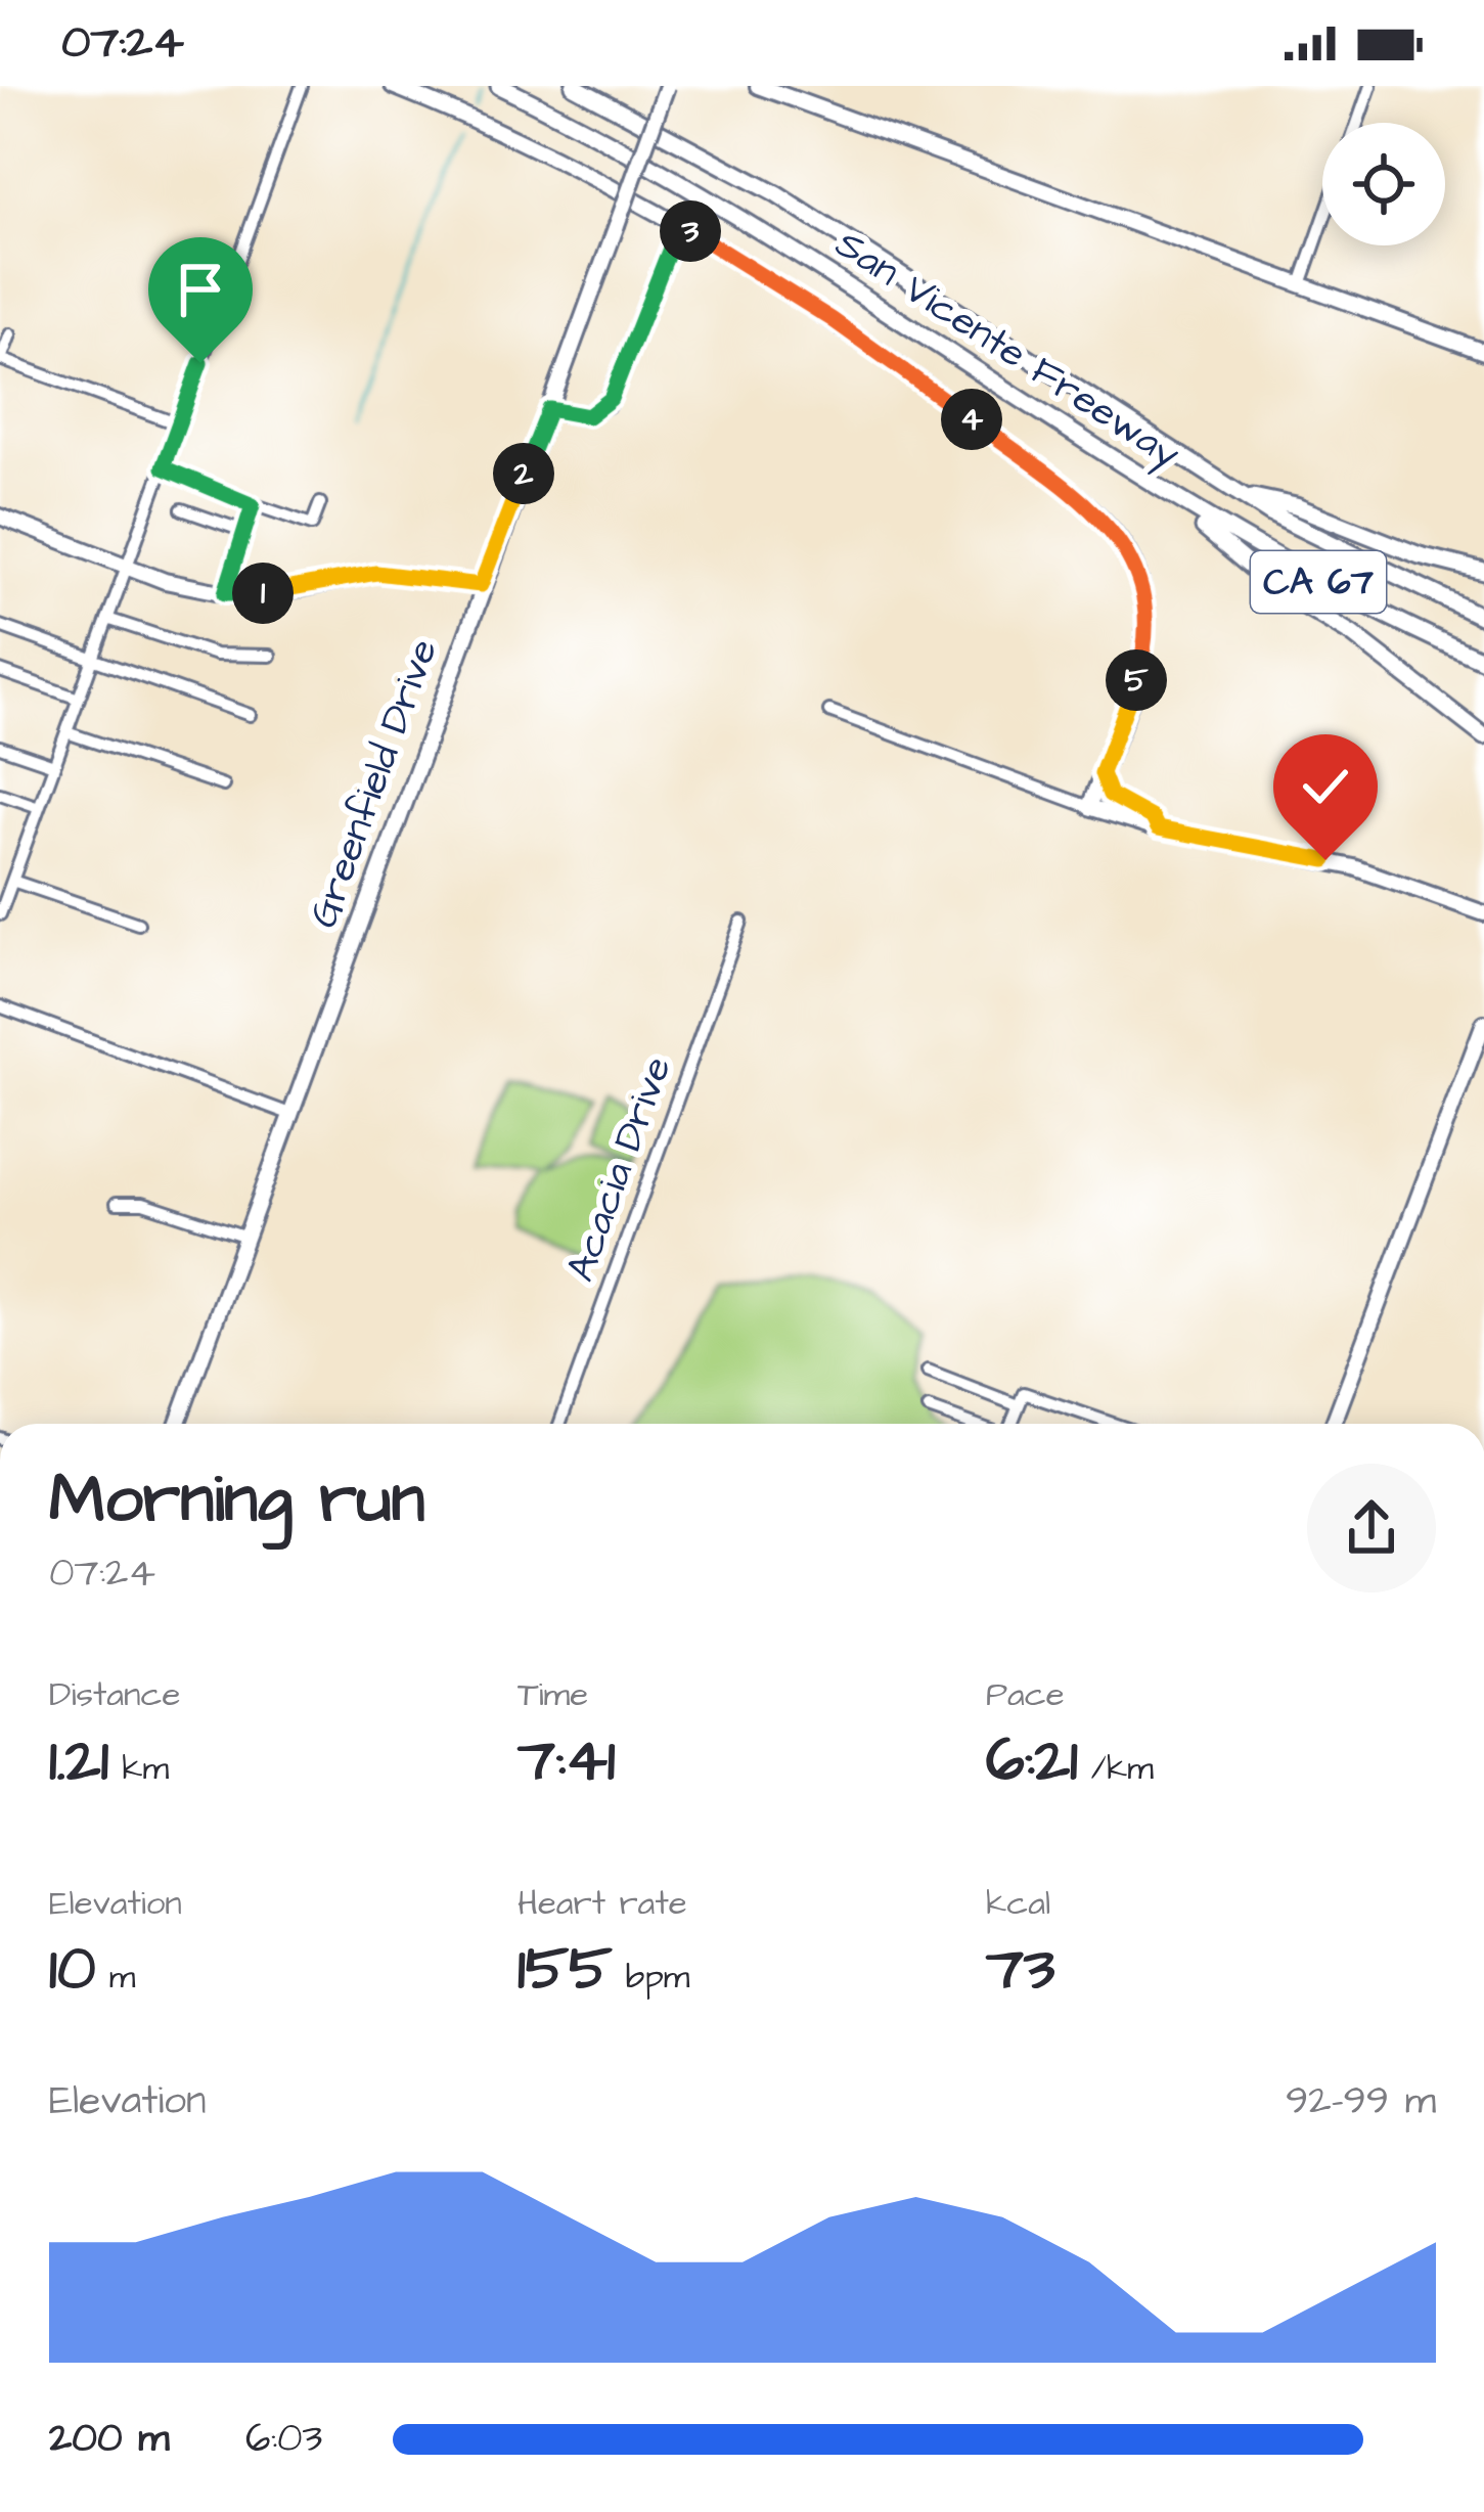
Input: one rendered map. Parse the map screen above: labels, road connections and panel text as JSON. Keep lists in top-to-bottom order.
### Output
{
  "streets": {
    "highway": ["San Vicente Freeway", "CA 67"],
    "main road": ["Greenfield Drive"],
    "street": ["Acacia Drive"]
  },
  "page": {
    "status": "07:24",
    "pins": [
      "3",
      "4",
      "2",
      "1",
      "5"
    ],
    "heading": ["Morning run", "07:24"],
    "stats": [
      ["Distance", "1.21 km"],
      ["Time", "7:41"],
      ["Pace", "6:21 /km"],
      ["Elevation", "10 m"],
      ["Heart rate", "155 bpm"],
      ["kcal", "73"]
    ],
    "chart": ["Elevation", "92–99 m"],
    "list": [
      {
        "name": "200 m",
        "note": "6:03"
      }
    ]
  }
}
